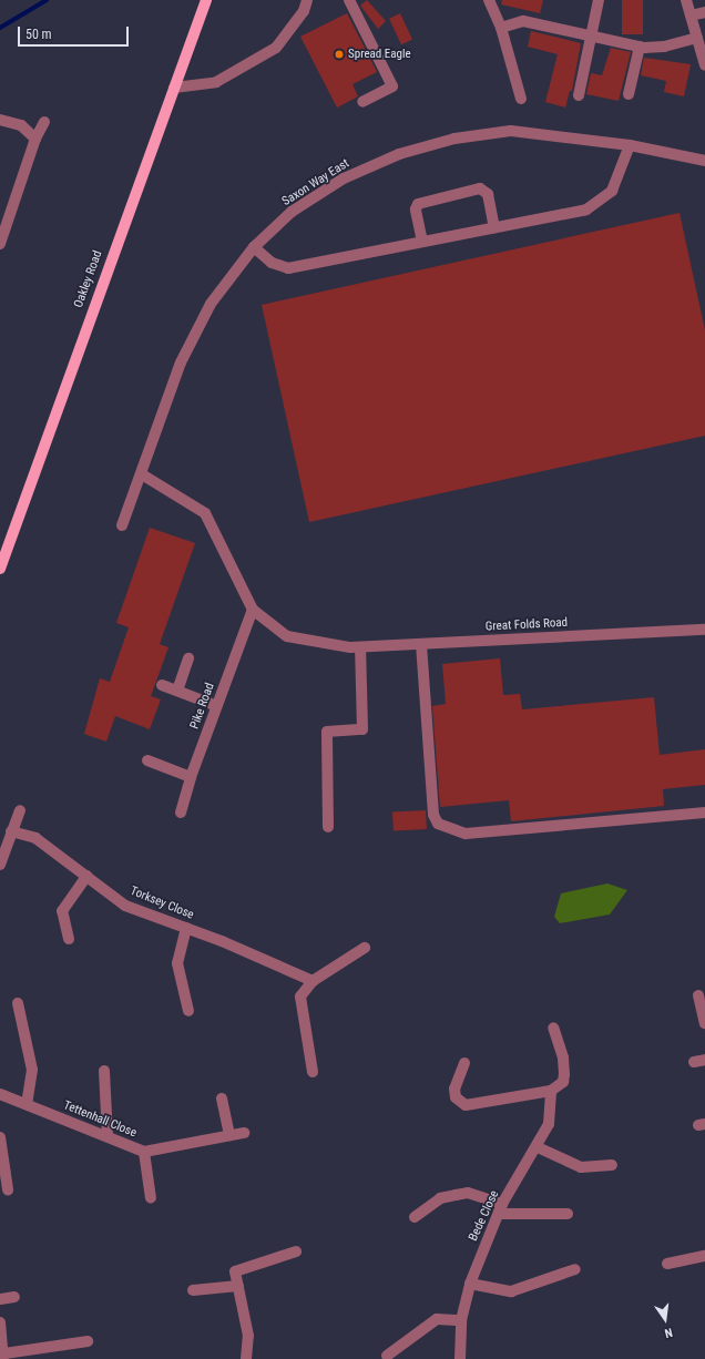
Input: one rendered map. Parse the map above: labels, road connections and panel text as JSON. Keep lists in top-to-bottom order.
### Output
{
  "streets": {
    "main road": ["Oakley Road"],
    "street": [
      "Saxon Way East",
      "Great Folds Road",
      "Pike Road",
      "Torksey Close",
      "Tettenhall Close",
      "Bede Close"
    ]
  },
  "crossings": [
    ["Great Folds Road", "Pike Road"]
  ],
  "places": ["Spread Eagle"],
  "scale_bar": "50 m",
  "north": "bottom"
}
